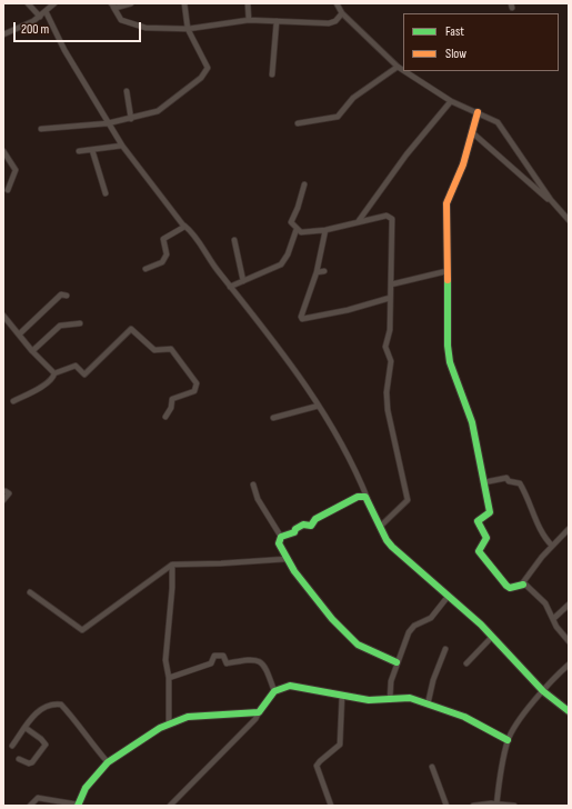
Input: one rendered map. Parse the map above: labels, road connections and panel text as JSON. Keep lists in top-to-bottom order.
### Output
{
  "legend": ["Fast", "Slow"],
  "scale_bar": "200 m"
}
